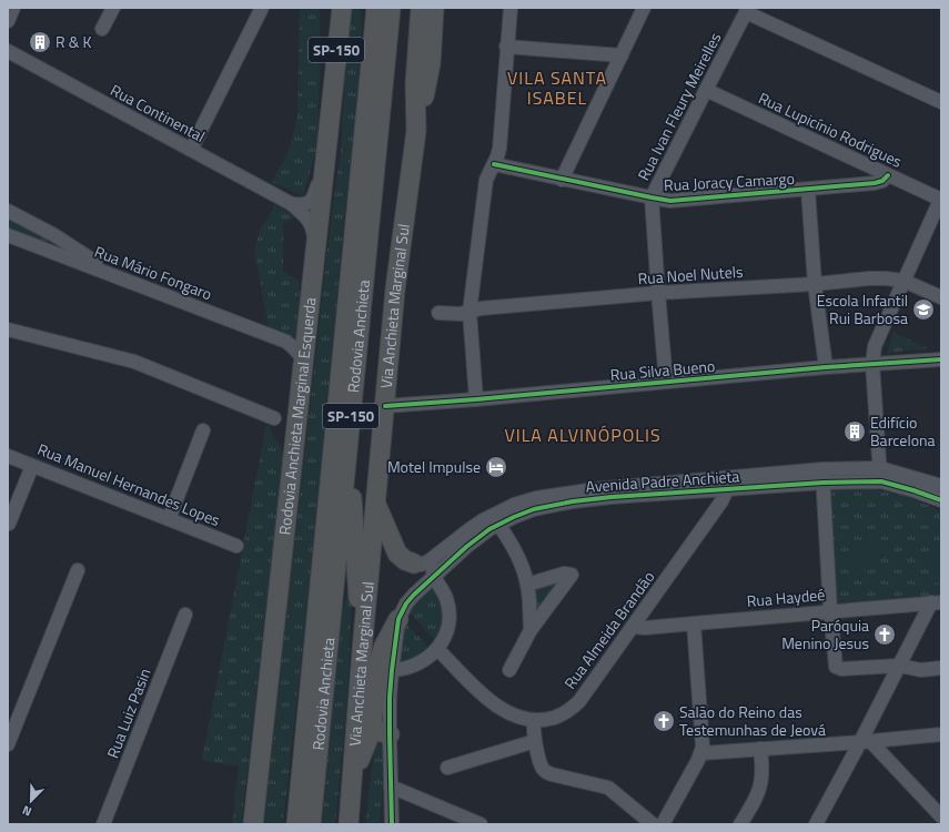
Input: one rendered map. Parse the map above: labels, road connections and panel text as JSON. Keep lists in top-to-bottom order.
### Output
{
  "streets": {
    "highway": [
      "SP-150",
      "Via Anchieta Marginal Sul",
      "Rodovia Anchieta",
      "Rodovia Anchieta Marginal Esquerda"
    ],
    "street": [
      "Rua Ivan Fleury Meirelles",
      "Rua Continental",
      "Rua Lupicínio Rodrigues",
      "Rua Joracy Camargo",
      "Rua Mário Fongaro",
      "Rua Noel Nutels",
      "Rua Silva Bueno",
      "Avenida Padre Anchieta",
      "Rua Manuel Hernandes Lopes",
      "Rua Haydeé",
      "Rua Almeida Brandão",
      "Rua Luiz Pasin"
    ]
  },
  "crossings": [
    ["SP-150", "Via Anchieta Marginal Sul"],
    ["Rua Ivan Fleury Meirelles", "Rua Lupicínio Rodrigues"],
    ["Rua Ivan Fleury Meirelles", "Rua Joracy Camargo"],
    ["Rua Ivan Fleury Meirelles", "Rua Noel Nutels"],
    ["Rua Ivan Fleury Meirelles", "Rua Silva Bueno"],
    ["Rua Continental", "Rodovia Anchieta Marginal Esquerda"],
    ["Rua Lupicínio Rodrigues", "Rua Joracy Camargo"],
    ["Via Anchieta Marginal Sul", "Rua Silva Bueno"],
    ["Avenida Padre Anchieta", "Rua Almeida Brandão"],
    ["Rua Haydeé", "Rua Almeida Brandão"]
  ],
  "districts": ["VILA SANTA ISABEL", "VILA ALVINÓPOLIS"],
  "places": {
    "building": ["R & K", "Edifício Barcelona"],
    "school or university": ["Escola Infantil Rui Barbosa"],
    "hotel": ["Motel Impulse"],
    "church": ["Paróquia Menino Jesus", "Salão do Reino das Testemunhas de Jeová"]
  },
  "north": "bottom left"
}
